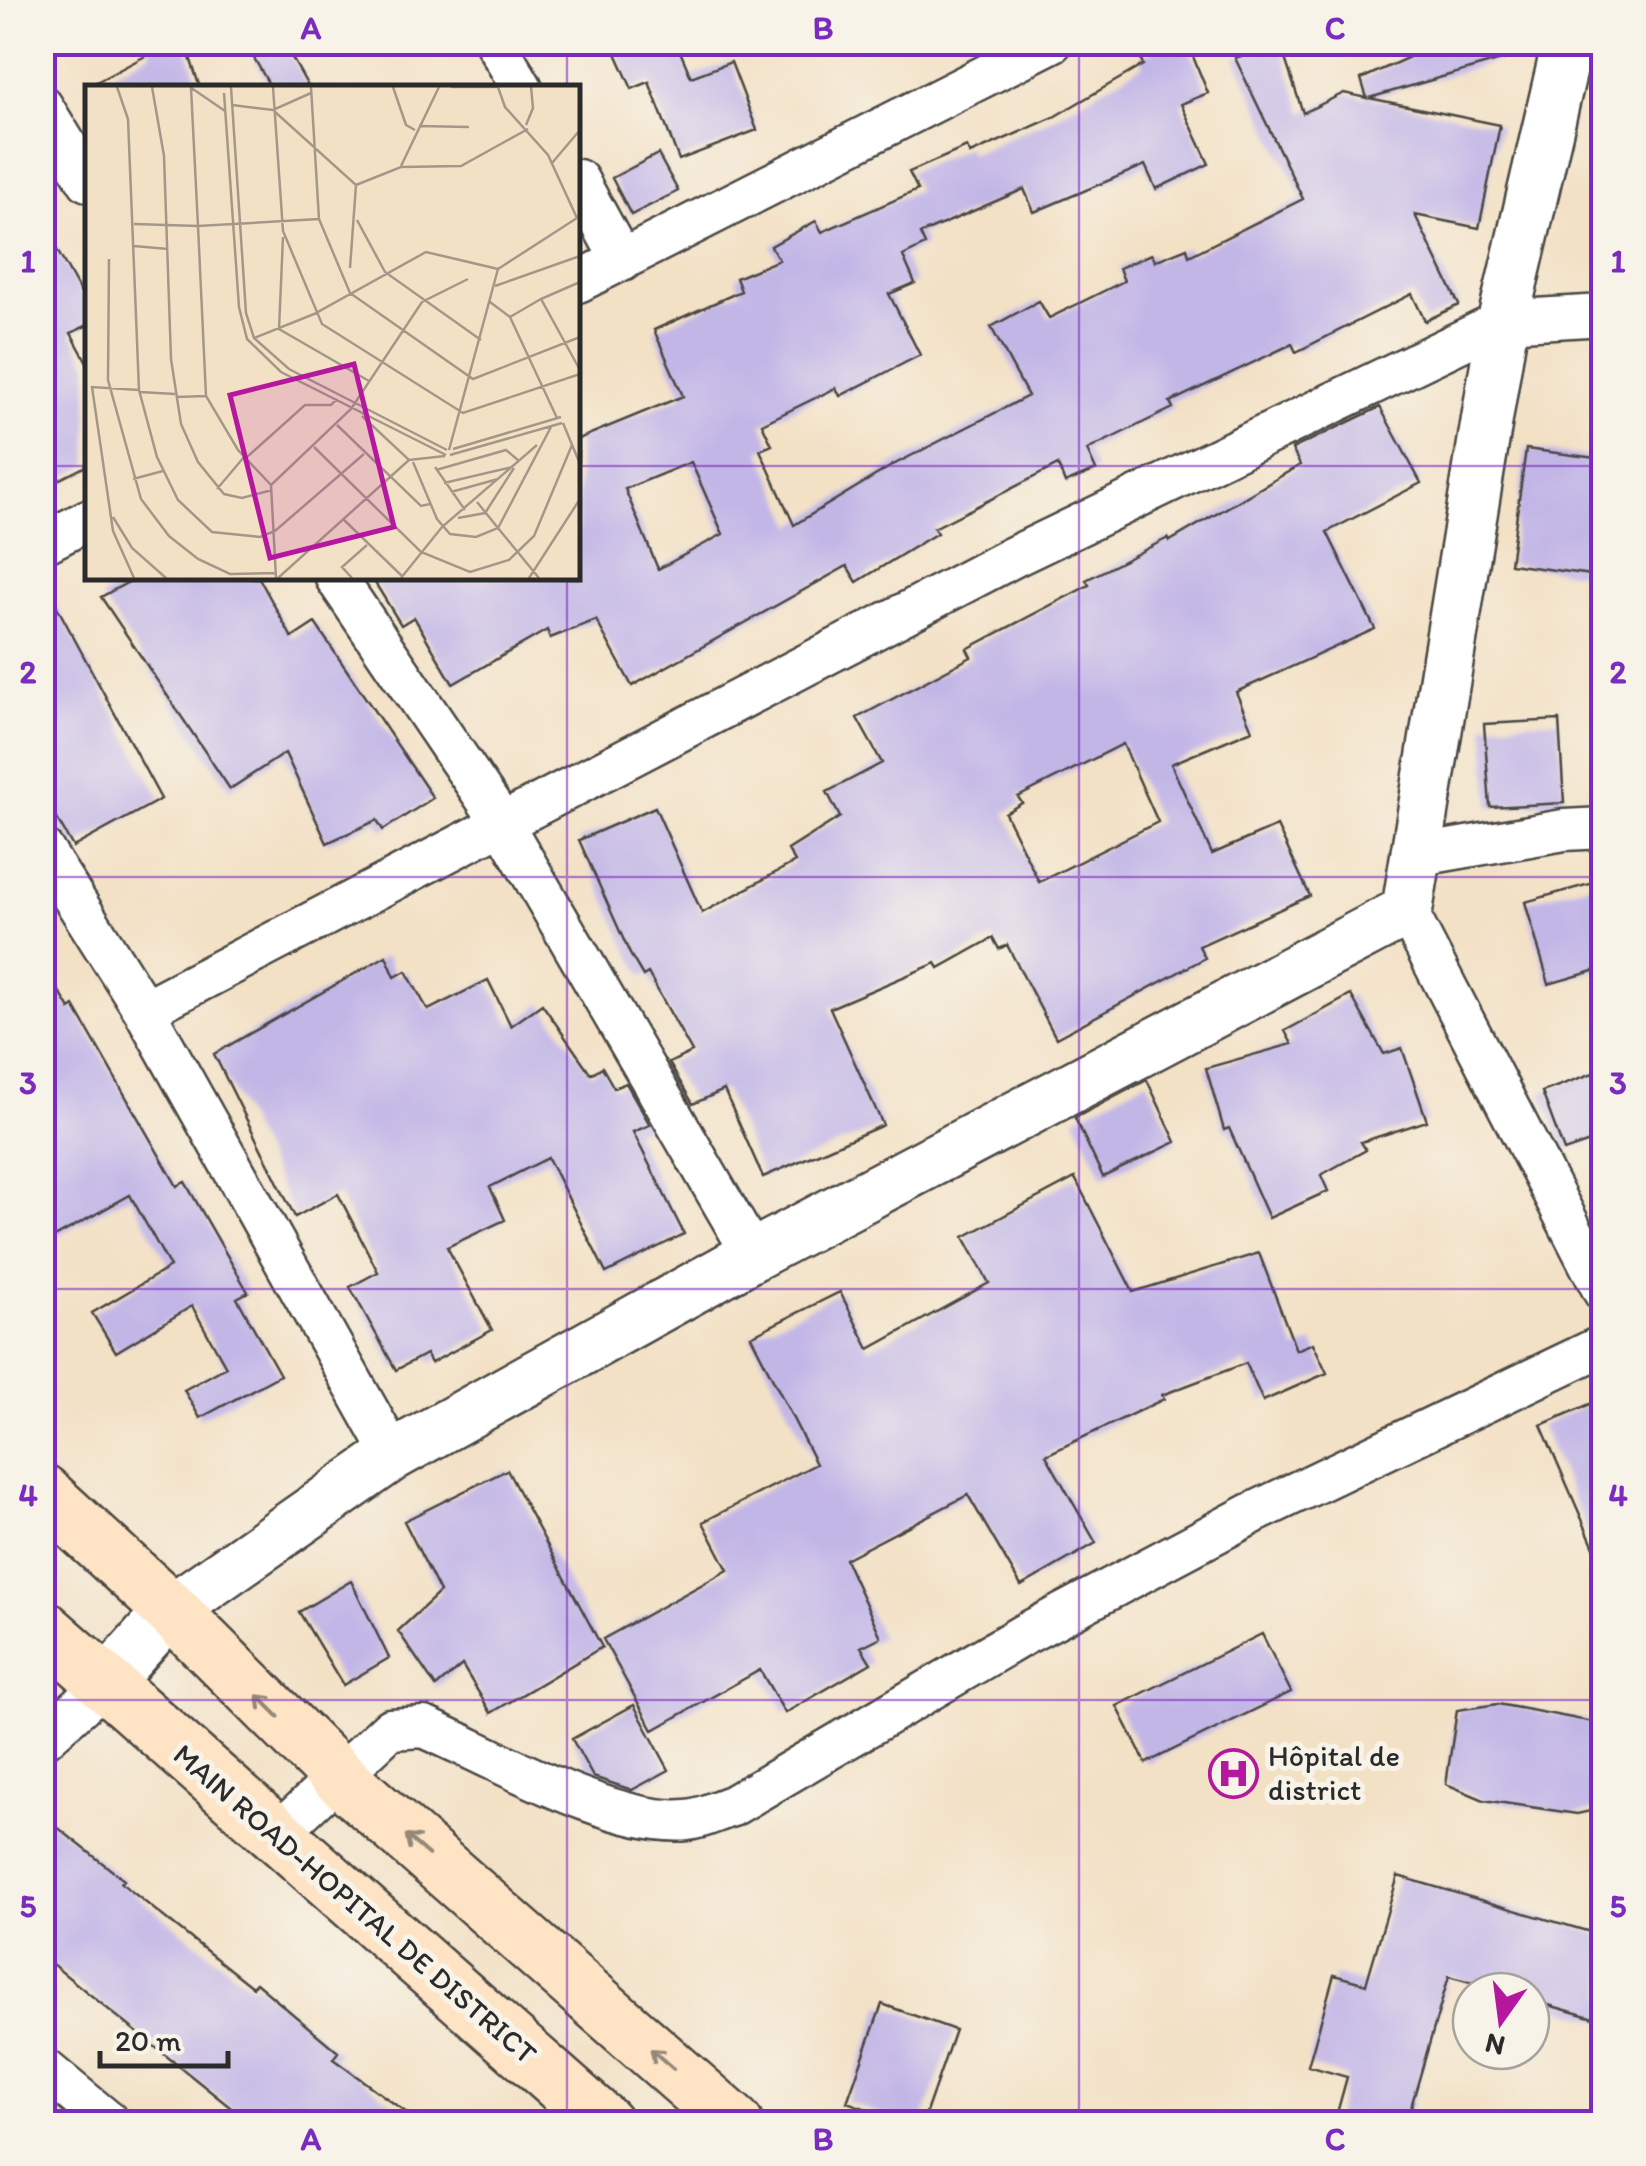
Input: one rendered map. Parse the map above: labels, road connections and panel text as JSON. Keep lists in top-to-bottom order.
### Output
{
  "streets": {
    "main road": ["MAIN ROAD-HOPITAL DE DISTRICT"]
  },
  "places": {
    "hospital": ["Hôpital de district"]
  },
  "scale_bar": "20 m",
  "north": "bottom",
  "grid": {
    "columns": ["A", "B", "C"],
    "rows": [
      "1",
      "2",
      "3",
      "4",
      "5"
    ]
  }
}
